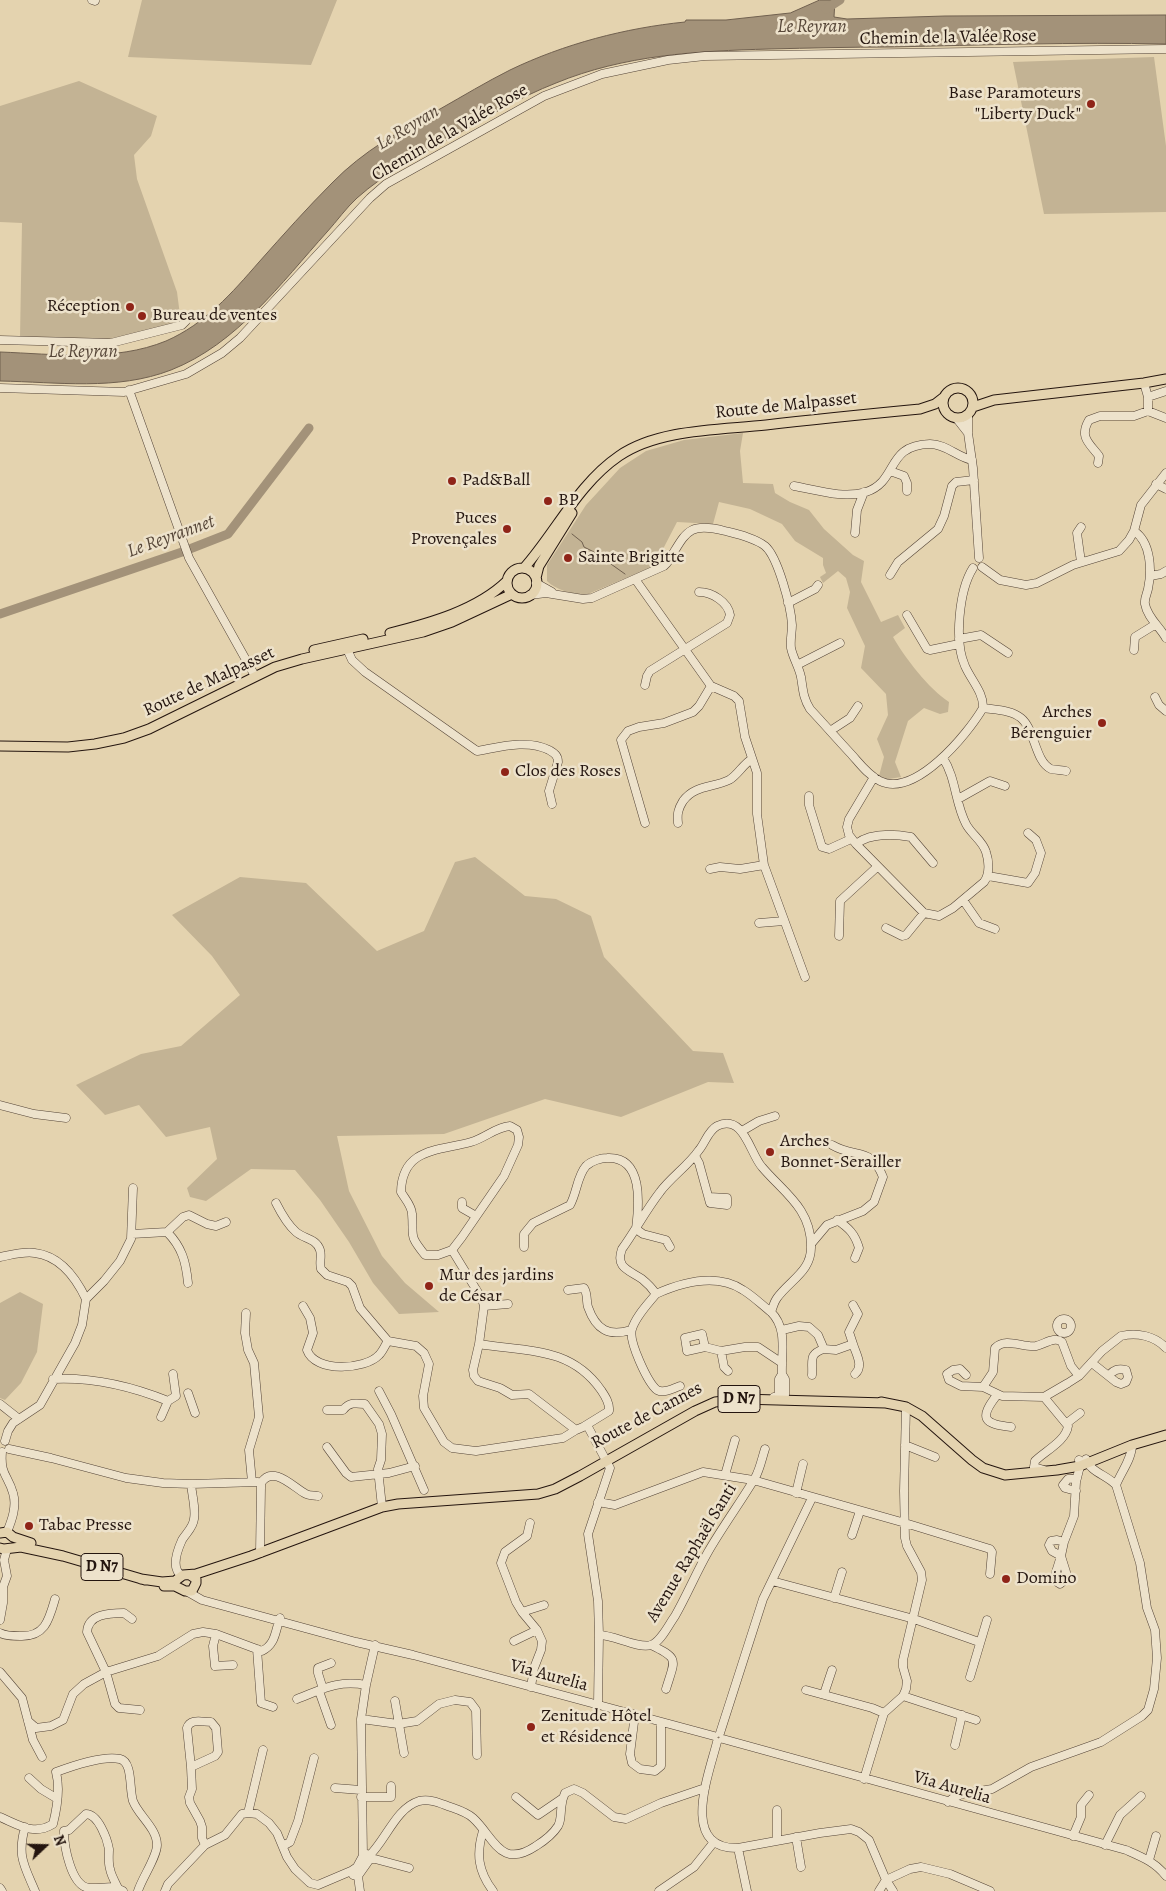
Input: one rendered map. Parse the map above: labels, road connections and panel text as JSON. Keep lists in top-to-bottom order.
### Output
{
  "streets": {
    "main road": ["Route de Malpasset", "D N7", "Route de Cannes"],
    "street": ["Chemin de la Valée Rose", "Avenue Raphaël Santi", "Via Aurelia"]
  },
  "crossings": [
    ["D N7", "Route de Cannes"],
    ["D N7", "Via Aurelia"],
    ["Route de Cannes", "Via Aurelia"]
  ],
  "water": ["Le Reyran", "Le Reyrannet"],
  "places": [
    "Base Paramoteurs \"Liberty Duck\"",
    "Réception",
    "Bureau de ventes",
    "Pad&Ball",
    "BP",
    "Puces Provençales",
    "Sainte Brigitte",
    "Arches Bérenguier",
    "Clos des Roses",
    "Arches Bonnet-Serailler",
    "Mur des jardins de César",
    "Tabac Presse",
    "Domino",
    "Zenitude Hôtel et Résidence"
  ],
  "north": "right"
}
